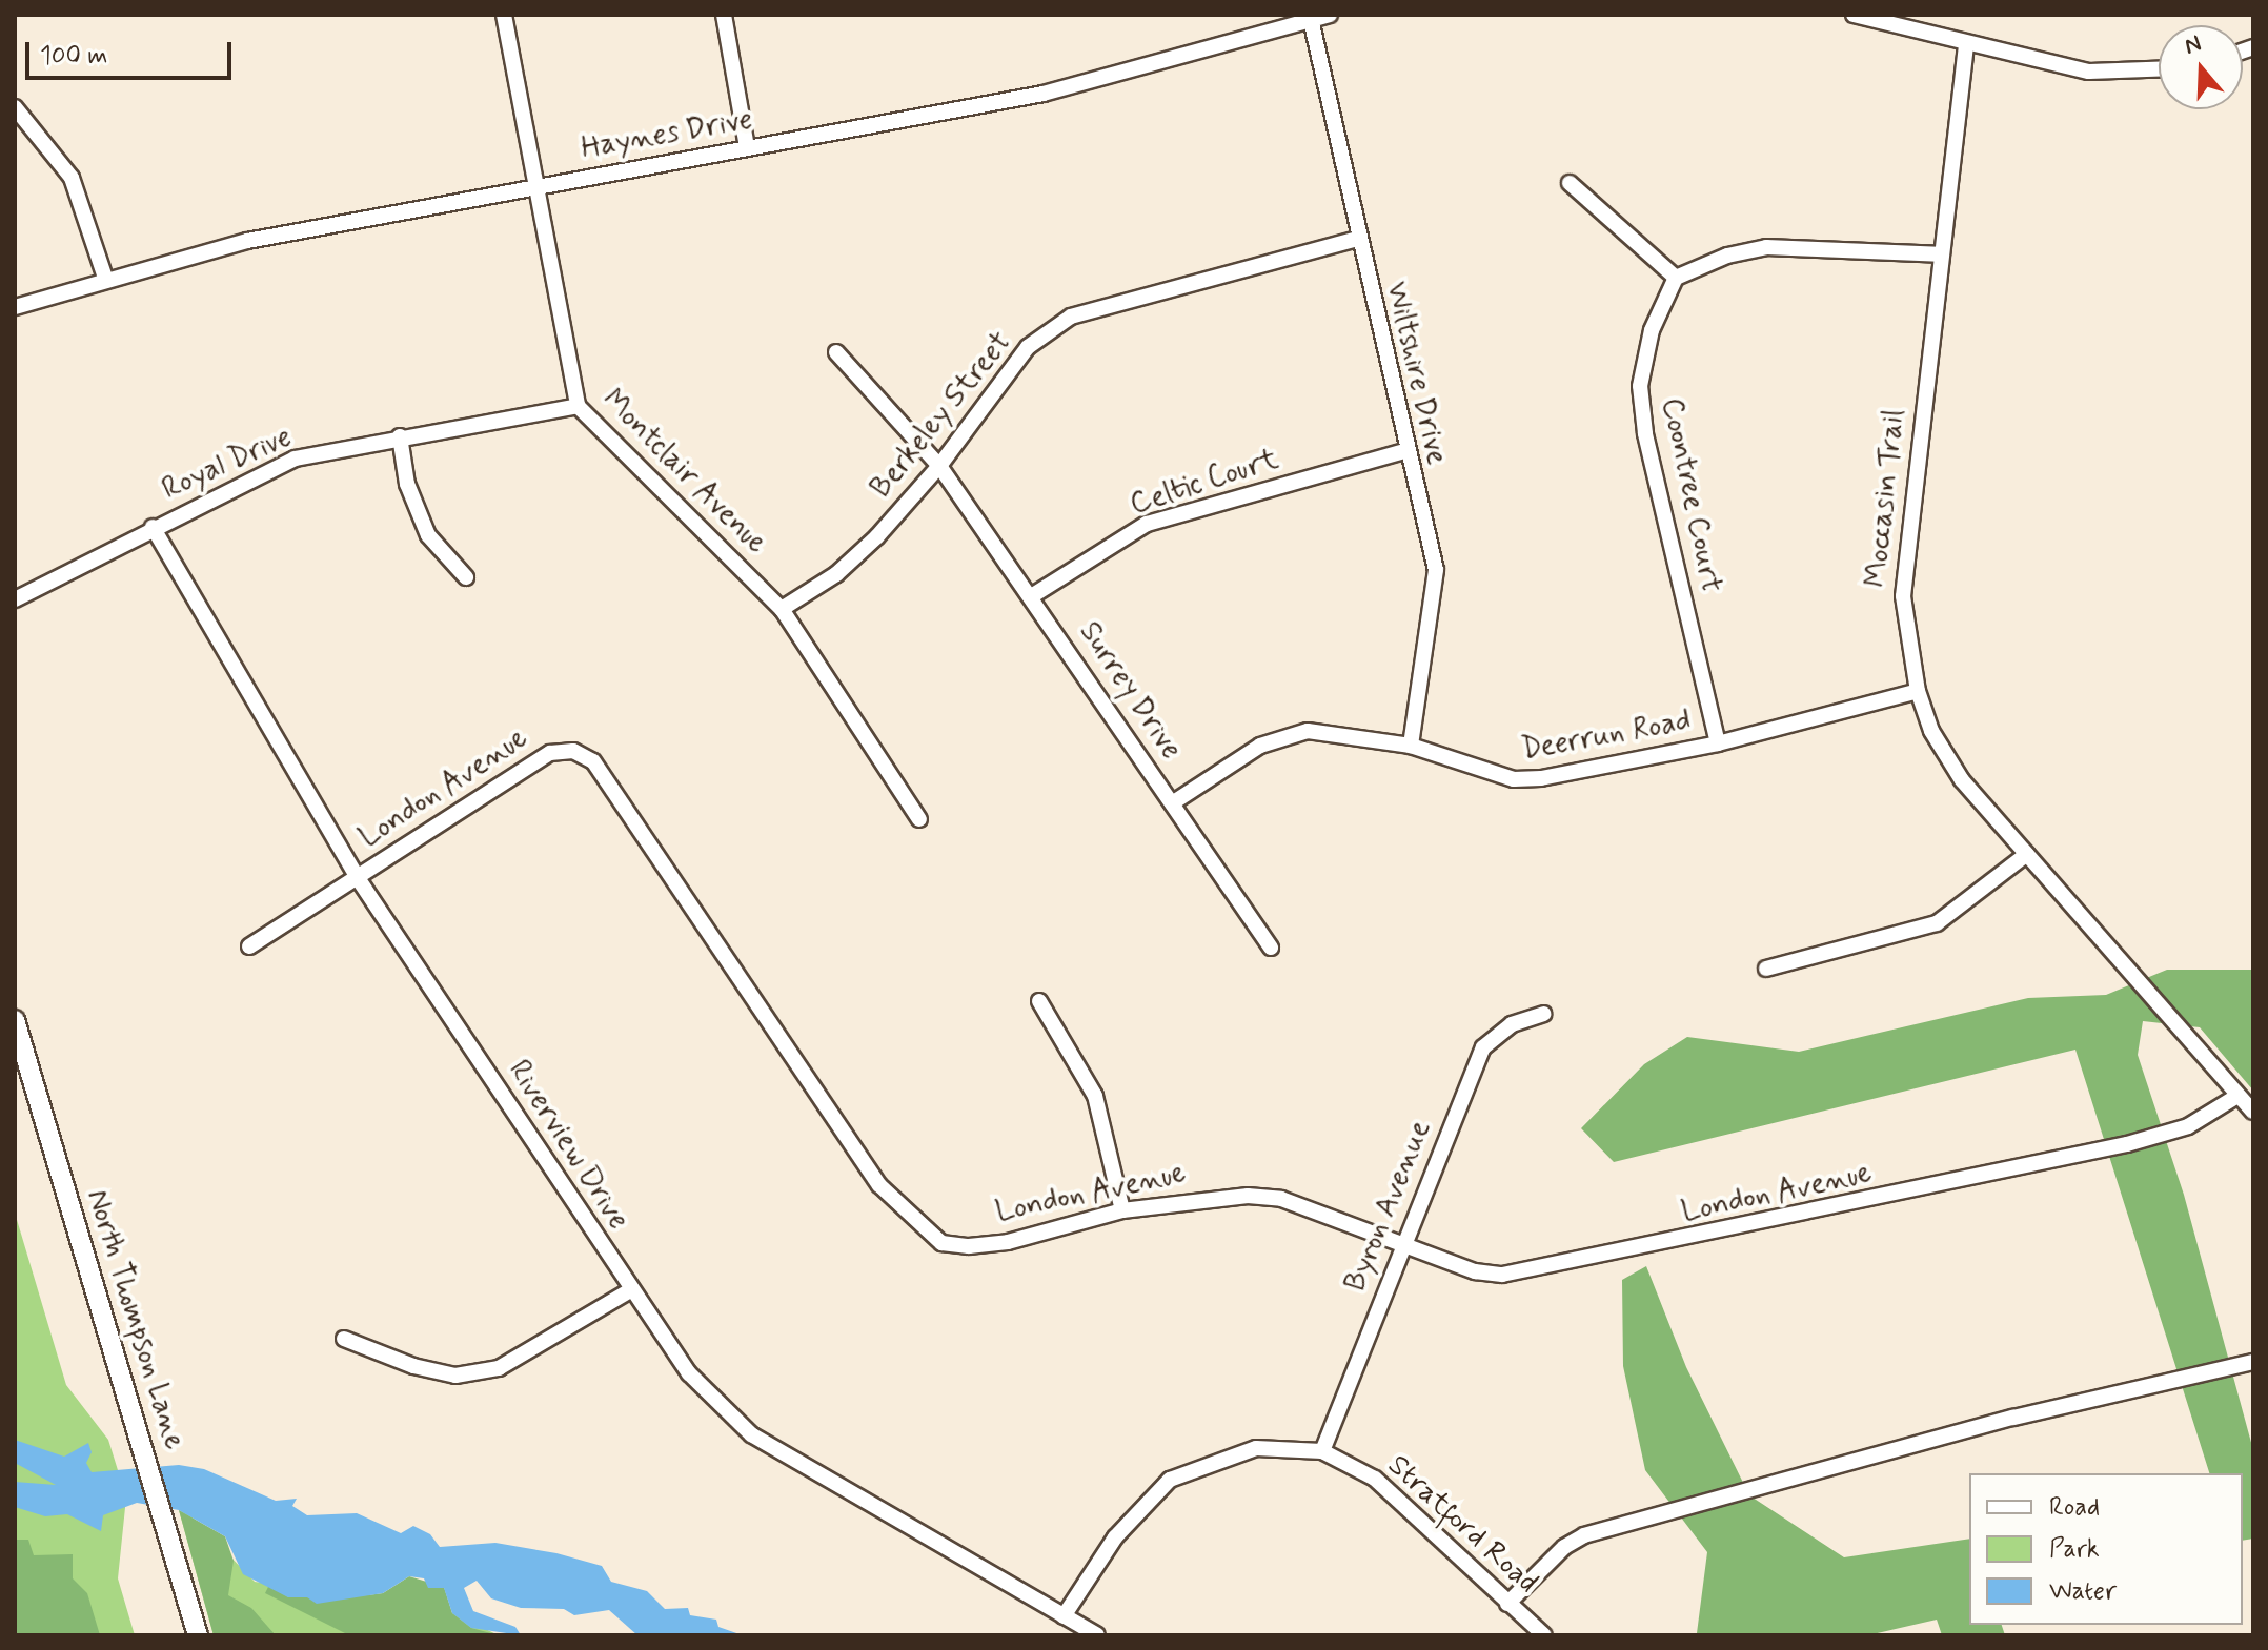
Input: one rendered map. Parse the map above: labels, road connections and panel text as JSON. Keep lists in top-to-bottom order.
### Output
{
  "streets": {
    "main road": ["North Thompson Lane"],
    "street": [
      "Haynes Drive",
      "Wiltshire Drive",
      "Berkeley Street",
      "Royal Drive",
      "Montclair Avenue",
      "Celtic Court",
      "Coontree Court",
      "Moccasin Trail",
      "Surrey Drive",
      "Deerrun Road",
      "London Avenue",
      "Riverview Drive",
      "Byron Avenue",
      "Stratford Road"
    ]
  },
  "crossings": [
    ["Haynes Drive", "Wiltshire Drive"],
    ["Haynes Drive", "Montclair Avenue"],
    ["Wiltshire Drive", "Berkeley Street"],
    ["Wiltshire Drive", "Celtic Court"],
    ["Wiltshire Drive", "Deerrun Road"],
    ["Berkeley Street", "Montclair Avenue"],
    ["Berkeley Street", "Surrey Drive"],
    ["Royal Drive", "Montclair Avenue"],
    ["Royal Drive", "Riverview Drive"],
    ["Celtic Court", "Surrey Drive"],
    ["Coontree Court", "Deerrun Road"],
    ["Moccasin Trail", "Deerrun Road"],
    ["Moccasin Trail", "London Avenue"],
    ["Surrey Drive", "Deerrun Road"],
    ["London Avenue", "Riverview Drive"],
    ["London Avenue", "Byron Avenue"],
    ["Riverview Drive", "Stratford Road"],
    ["Byron Avenue", "Stratford Road"]
  ],
  "legend": ["Road", "Park", "Water"],
  "scale_bar": "100 m",
  "north": "top"
}
